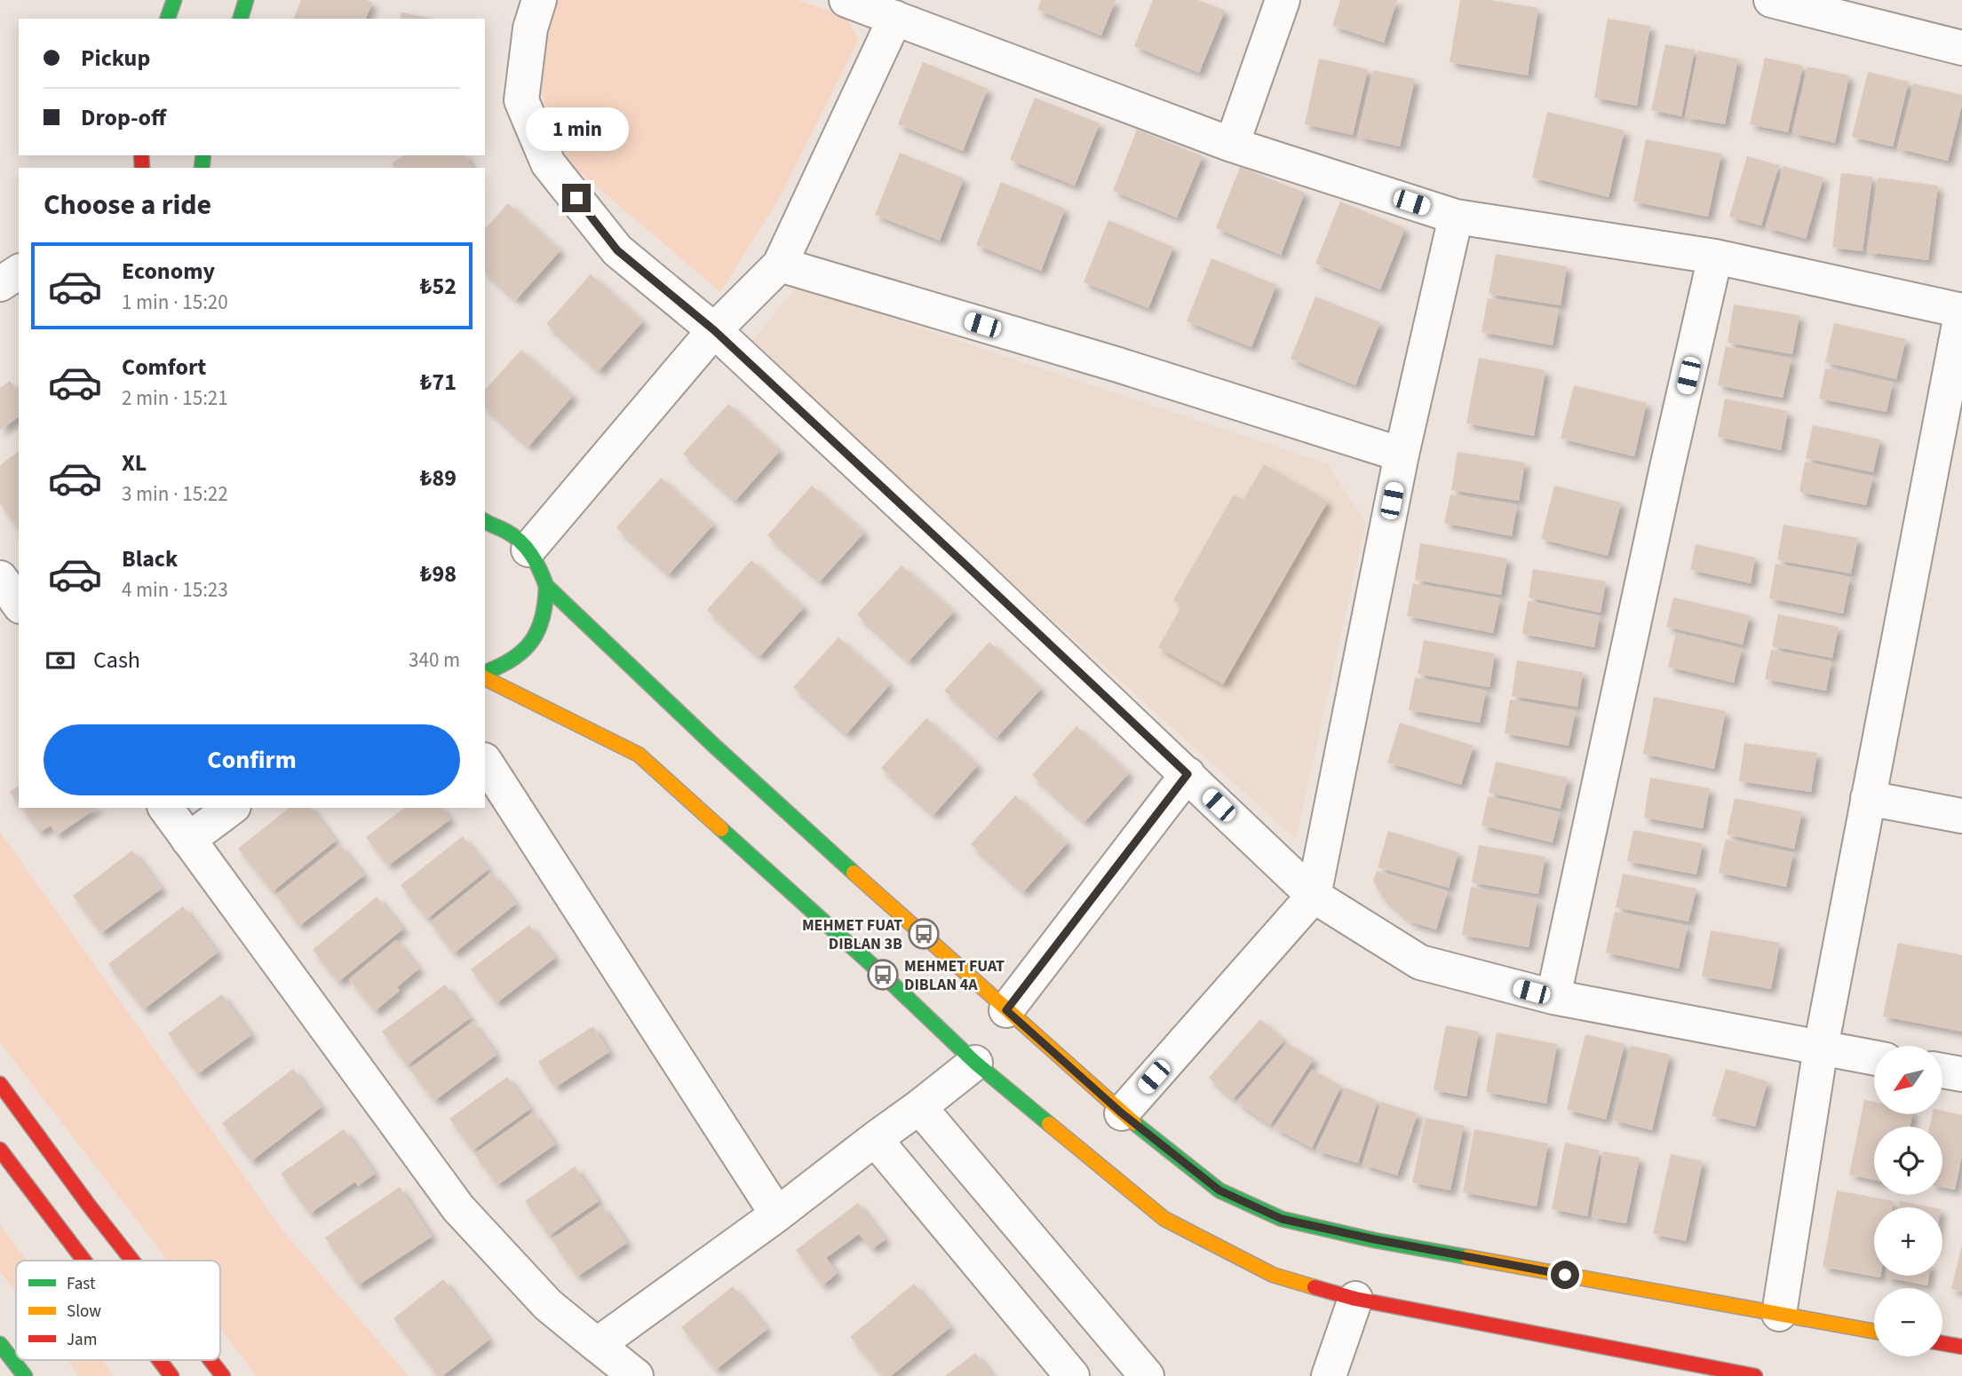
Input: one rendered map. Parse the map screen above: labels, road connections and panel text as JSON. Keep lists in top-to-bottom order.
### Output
{
  "places": {
    "bus stop": ["MEHMET FUAT DIBLAN 3B", "MEHMET FUAT DIBLAN 4A"]
  },
  "legend": ["Fast", "Slow", "Jam"],
  "north": "bottom left",
  "page": {
    "banner": ["Pickup", "Drop-off"],
    "bubble": "1 min",
    "heading": "Choose a ride",
    "list": [
      {
        "name": "Economy",
        "note": "1 min · 15:20",
        "value": "₺52"
      },
      {
        "name": "Comfort",
        "note": "2 min · 15:21",
        "value": "₺71"
      },
      {
        "name": "XL",
        "note": "3 min · 15:22",
        "value": "₺89"
      },
      {
        "name": "Black",
        "note": "4 min · 15:23",
        "value": "₺98"
      }
    ],
    "pay": ["Cash", "340 m"],
    "buttons": "Confirm",
    "map_buttons": ["+", "−"]
  }
}
